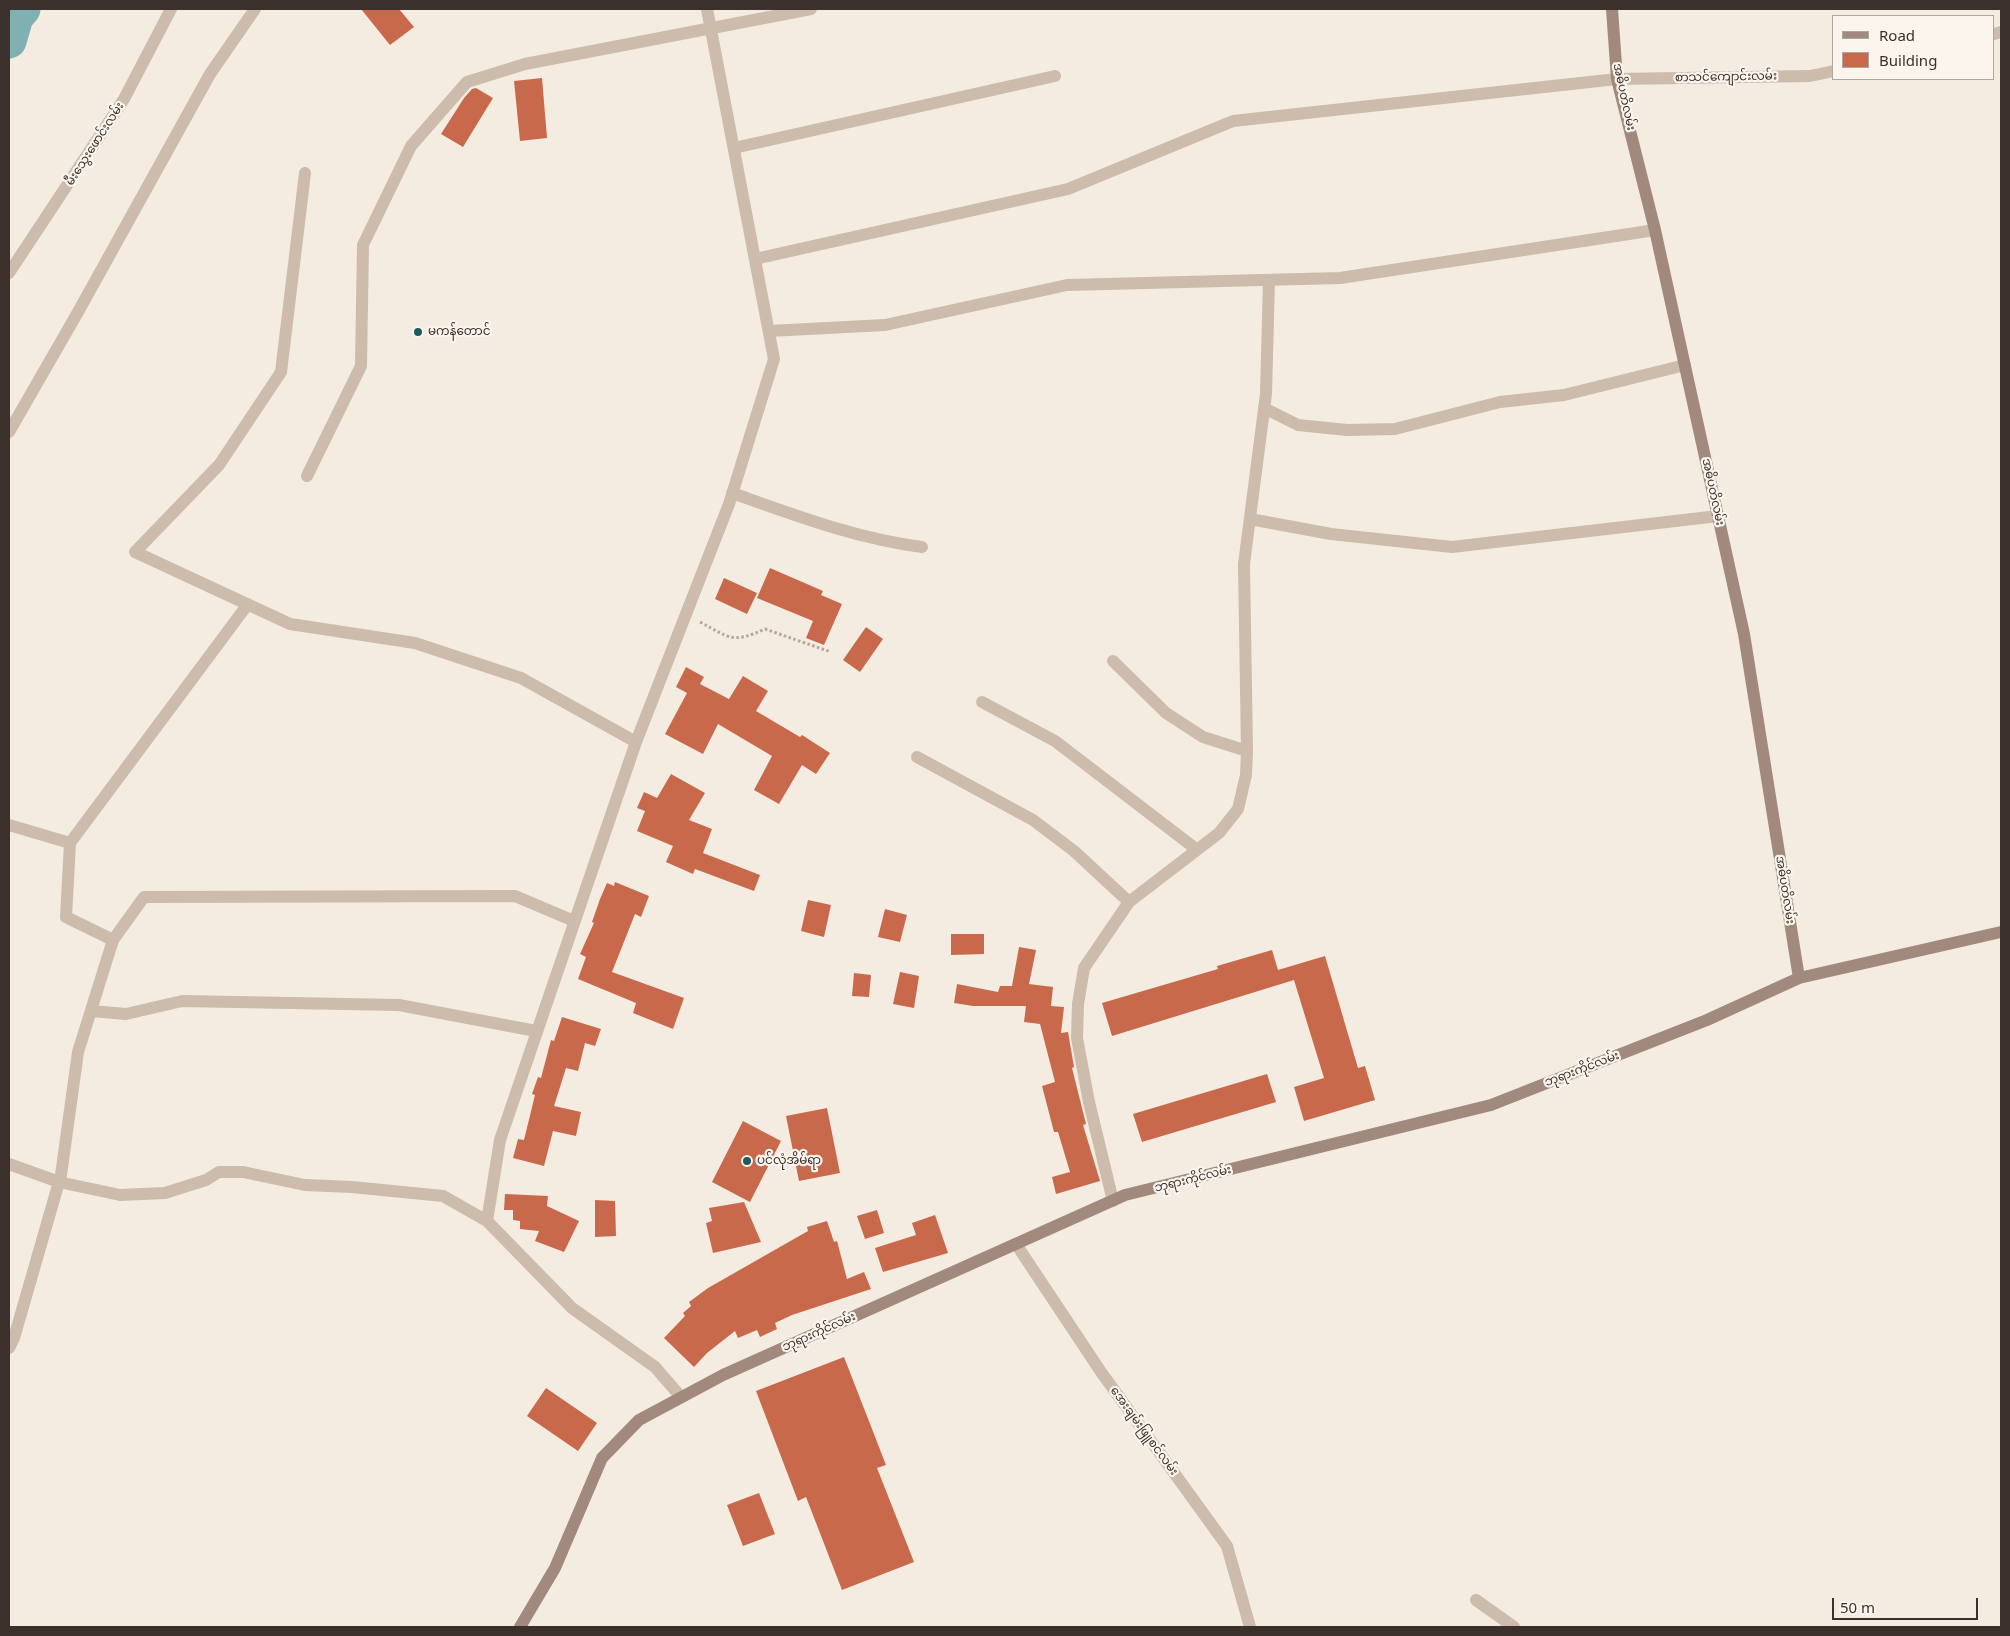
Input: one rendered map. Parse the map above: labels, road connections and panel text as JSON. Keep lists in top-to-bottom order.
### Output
{
  "streets": {
    "street": [
      "စာသင်ကျောင်းလမ်း",
      "အဓိပတိလမ်း",
      "မီးသွေးဖောင်းလမ်း",
      "ဘုရားကိုင်လမ်း",
      "အေးချမ်းဖြူစင်လမ်း"
    ]
  },
  "crossings": [
    ["စာသင်ကျောင်းလမ်း", "အဓိပတိလမ်း"],
    ["အဓိပတိလမ်း", "ဘုရားကိုင်လမ်း"],
    ["ဘုရားကိုင်လမ်း", "အေးချမ်းဖြူစင်လမ်း"]
  ],
  "places": ["မကန်တောင်", "ပင်လုံအိမ်ရာ"],
  "legend": ["Road", "Building"],
  "scale_bar": "50 m"
}
